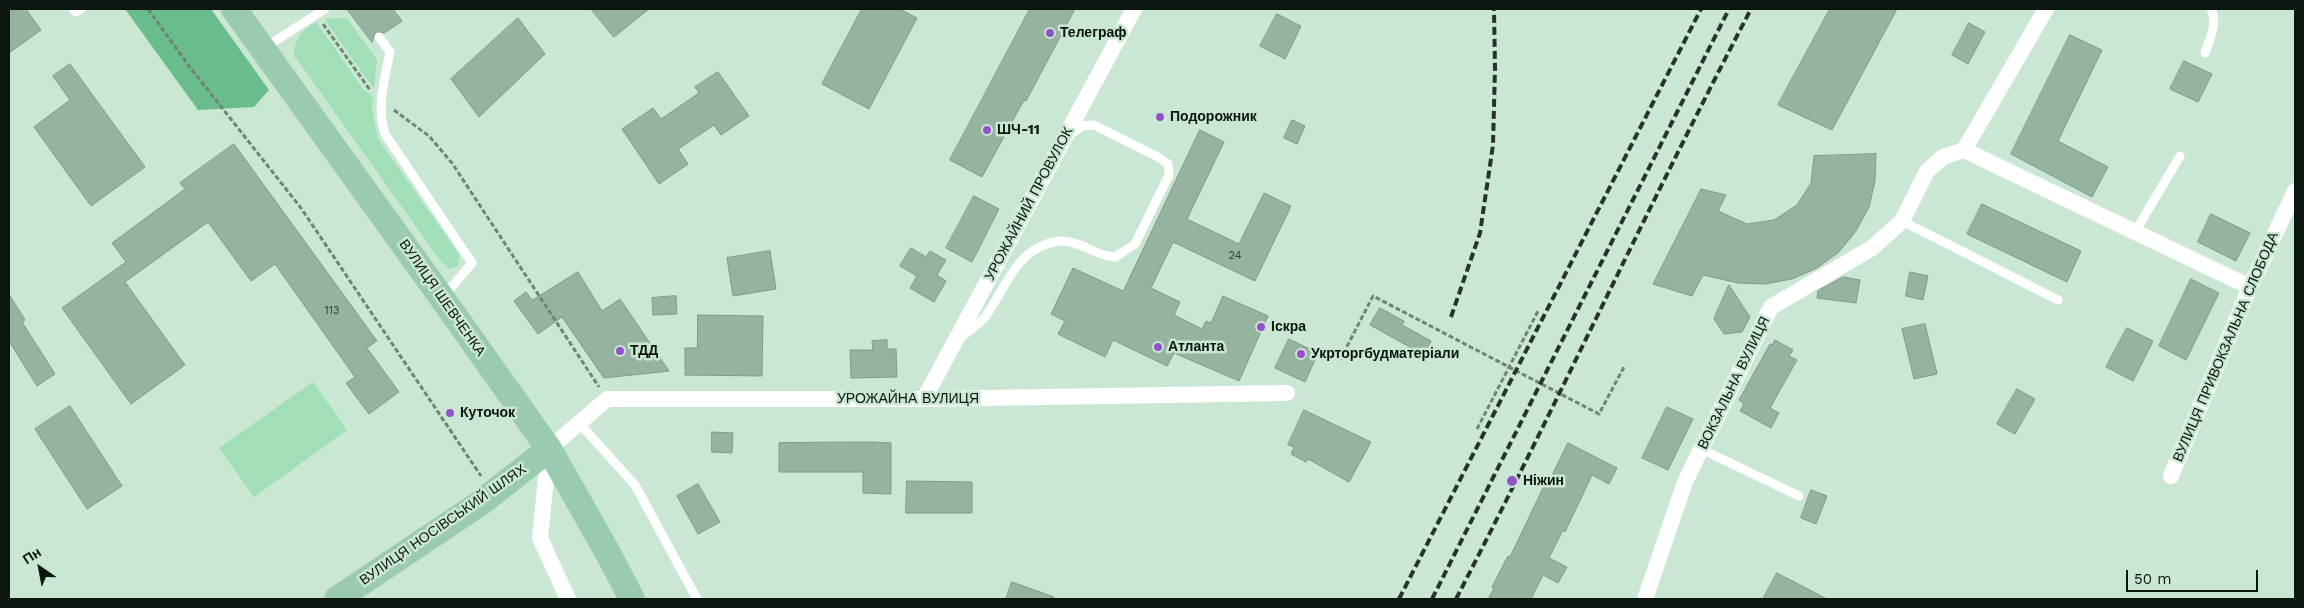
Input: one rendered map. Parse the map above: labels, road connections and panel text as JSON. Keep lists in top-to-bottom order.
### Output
{
  "streets": {
    "main road": ["ВУЛИЦЯ ШЕВЧЕНКА", "ВУЛИЦЯ НОСІВСЬКИЙ ШЛЯХ"],
    "street": [
      "УРОЖАЙНИЙ ПРОВУЛОК",
      "ВУЛИЦЯ ПРИВОКЗАЛЬНА СЛОБОДА",
      "ВОКЗАЛЬНА ВУЛИЦЯ",
      "УРОЖАЙНА ВУЛИЦЯ"
    ]
  },
  "crossings": [
    ["УРОЖАЙНИЙ ПРОВУЛОК", "УРОЖАЙНА ВУЛИЦЯ"],
    ["ВУЛИЦЯ ШЕВЧЕНКА", "ВУЛИЦЯ НОСІВСЬКИЙ ШЛЯХ"]
  ],
  "places": [
    "Телеграф",
    "Подорожник",
    "ШЧ-11",
    "Іскра",
    "Атланта",
    "ТДД",
    "Укрторгбудматеріали",
    "Куточок",
    "Ніжин"
  ],
  "house_numbers": ["24", "113"],
  "scale_bar": "50 m",
  "north": "top left"
}
